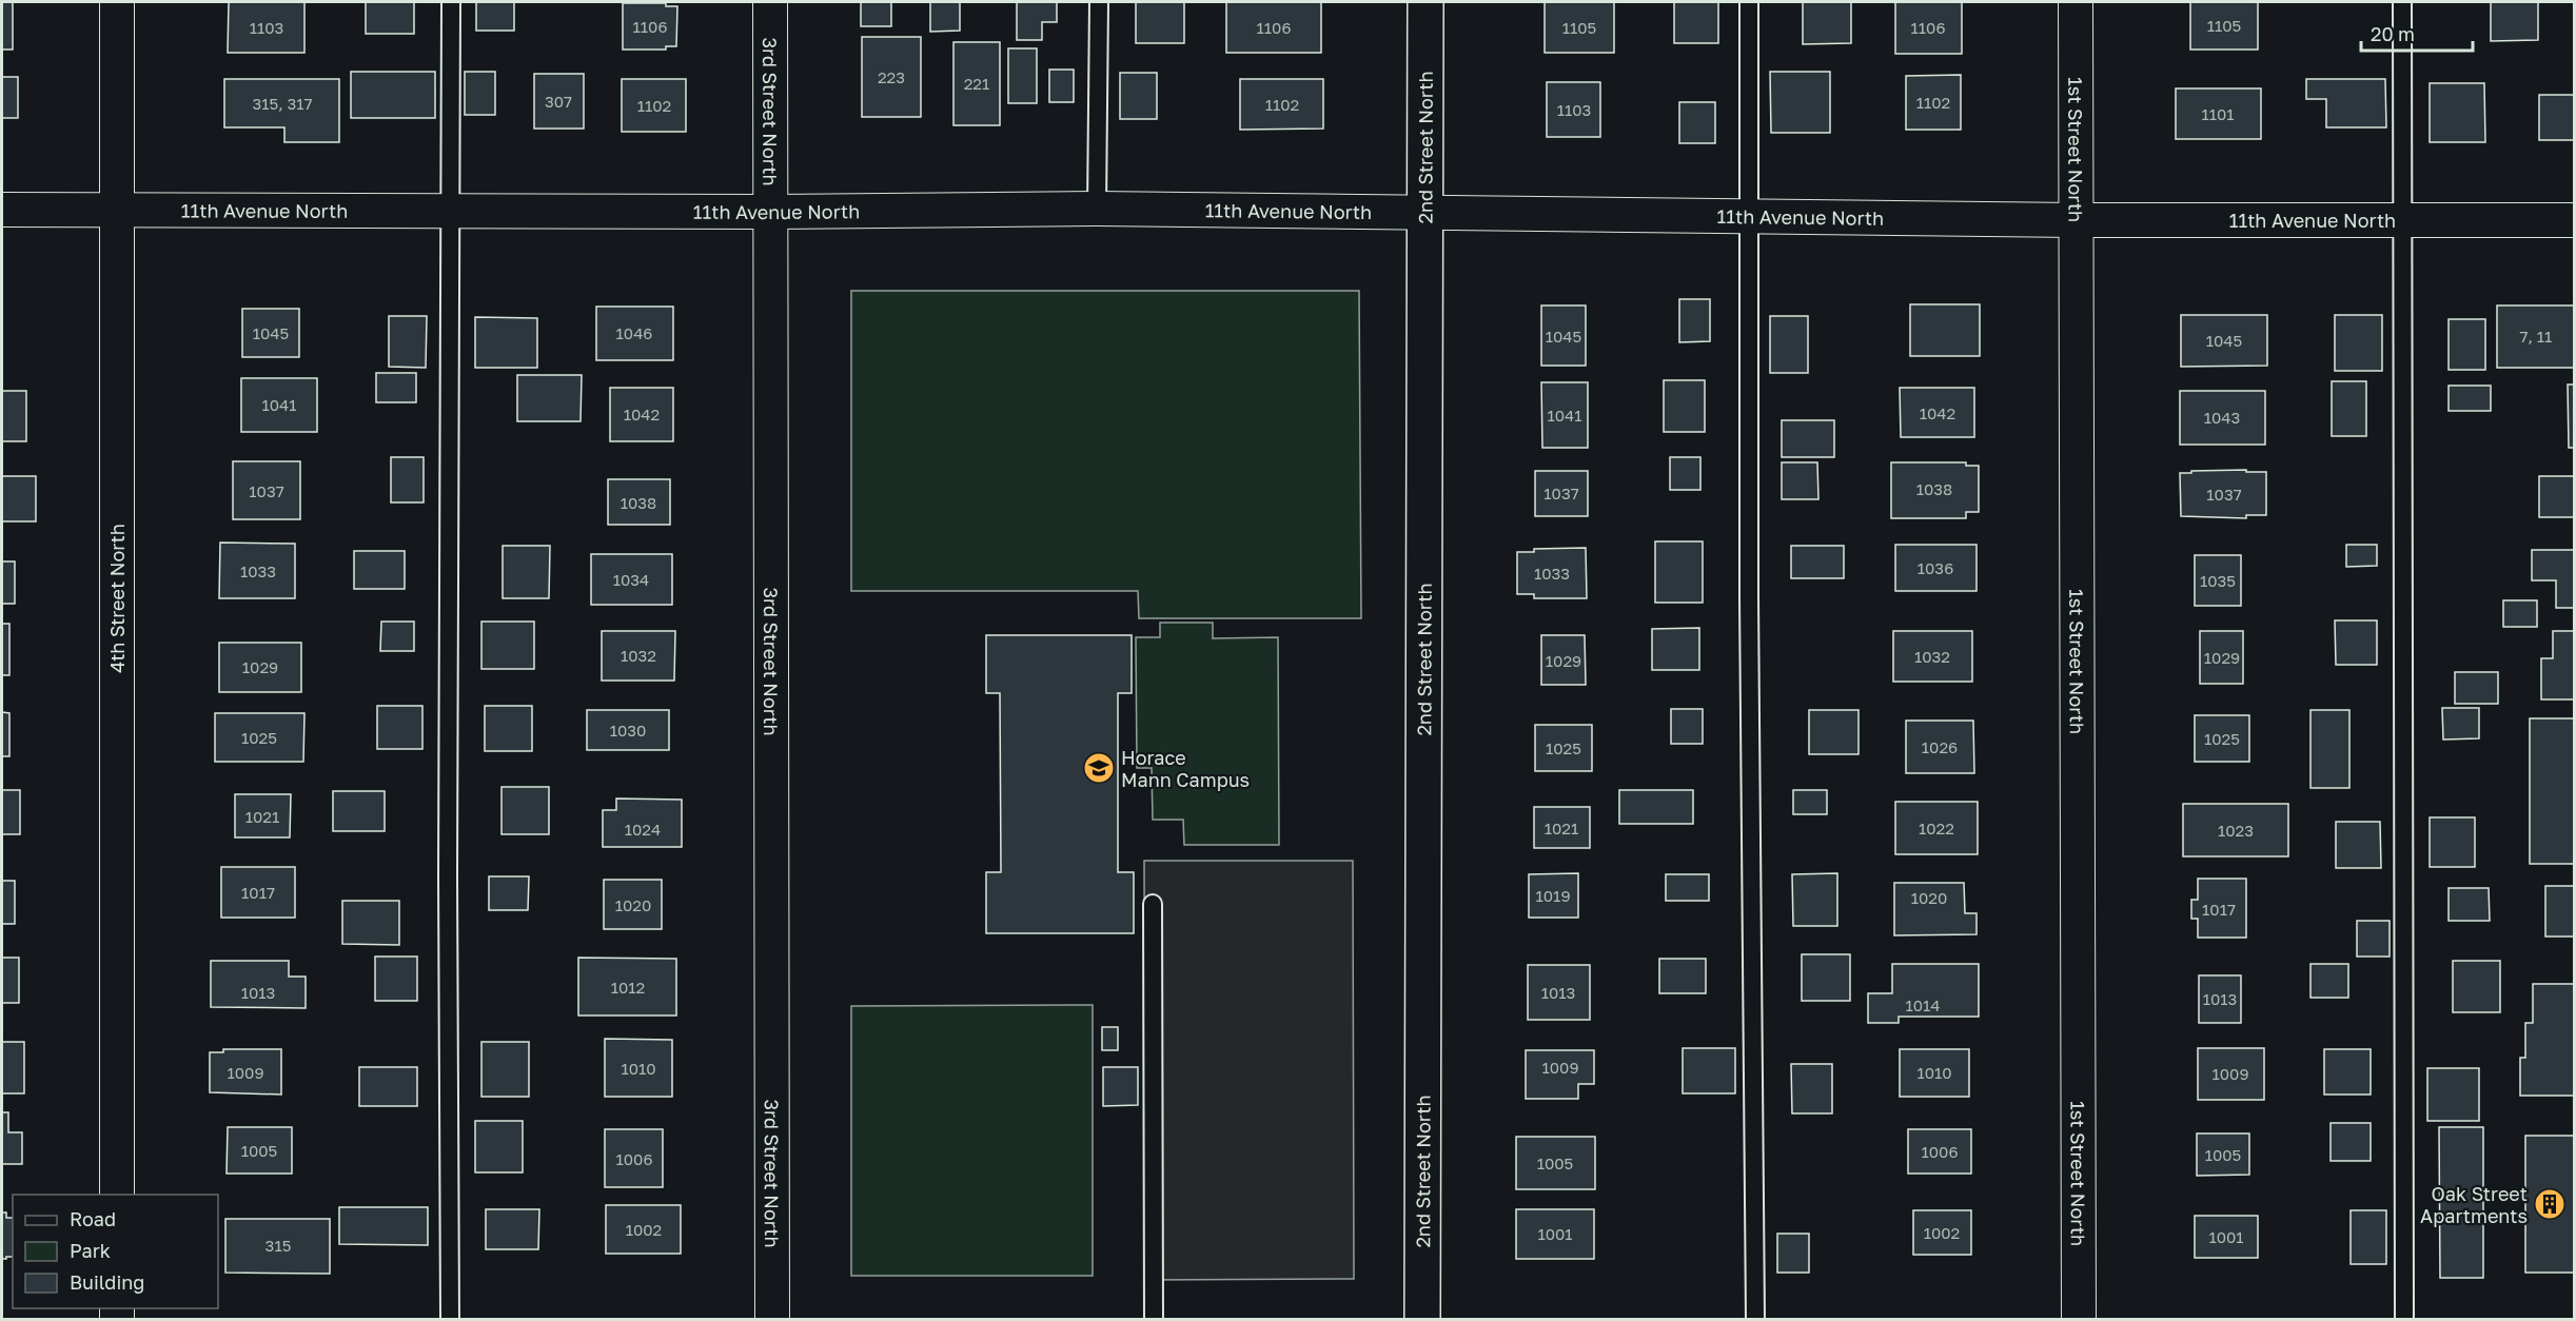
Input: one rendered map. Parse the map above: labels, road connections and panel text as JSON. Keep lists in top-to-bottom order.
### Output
{
  "streets": {
    "street": [
      "3rd Street North",
      "2nd Street North",
      "1st Street North",
      "11th Avenue North",
      "4th Street North"
    ]
  },
  "crossings": [
    ["3rd Street North", "11th Avenue North"],
    ["2nd Street North", "11th Avenue North"],
    ["1st Street North", "11th Avenue North"],
    ["11th Avenue North", "4th Street North"]
  ],
  "places": {
    "school or university": ["Horace Mann Campus"],
    "building": ["Oak Street Apartments"]
  },
  "house_numbers": [
    "1105",
    "1106",
    "1103",
    "1106",
    "1105",
    "1106",
    "223",
    "221",
    "307",
    "1102",
    "315, 317",
    "1102",
    "1102",
    "1103",
    "1101",
    "1045",
    "1046",
    "1045",
    "7, 11",
    "1045",
    "1041",
    "1042",
    "1042",
    "1041",
    "1043",
    "1038",
    "1037",
    "1037",
    "1037",
    "1038",
    "1036",
    "1033",
    "1033",
    "1034",
    "1035",
    "1032",
    "1032",
    "1029",
    "1029",
    "1029",
    "1030",
    "1025",
    "1025",
    "1026",
    "1025",
    "1021",
    "1021",
    "1022",
    "1024",
    "1023",
    "1017",
    "1019",
    "1020",
    "1020",
    "1017",
    "1012",
    "1013",
    "1013",
    "1013",
    "1014",
    "1009",
    "1010",
    "1009",
    "1010",
    "1009",
    "1005",
    "1006",
    "1005",
    "1006",
    "1005",
    "1002",
    "1002",
    "1001",
    "1001",
    "315"
  ],
  "legend": ["Road", "Park", "Building"],
  "scale_bar": "20 m"
}
